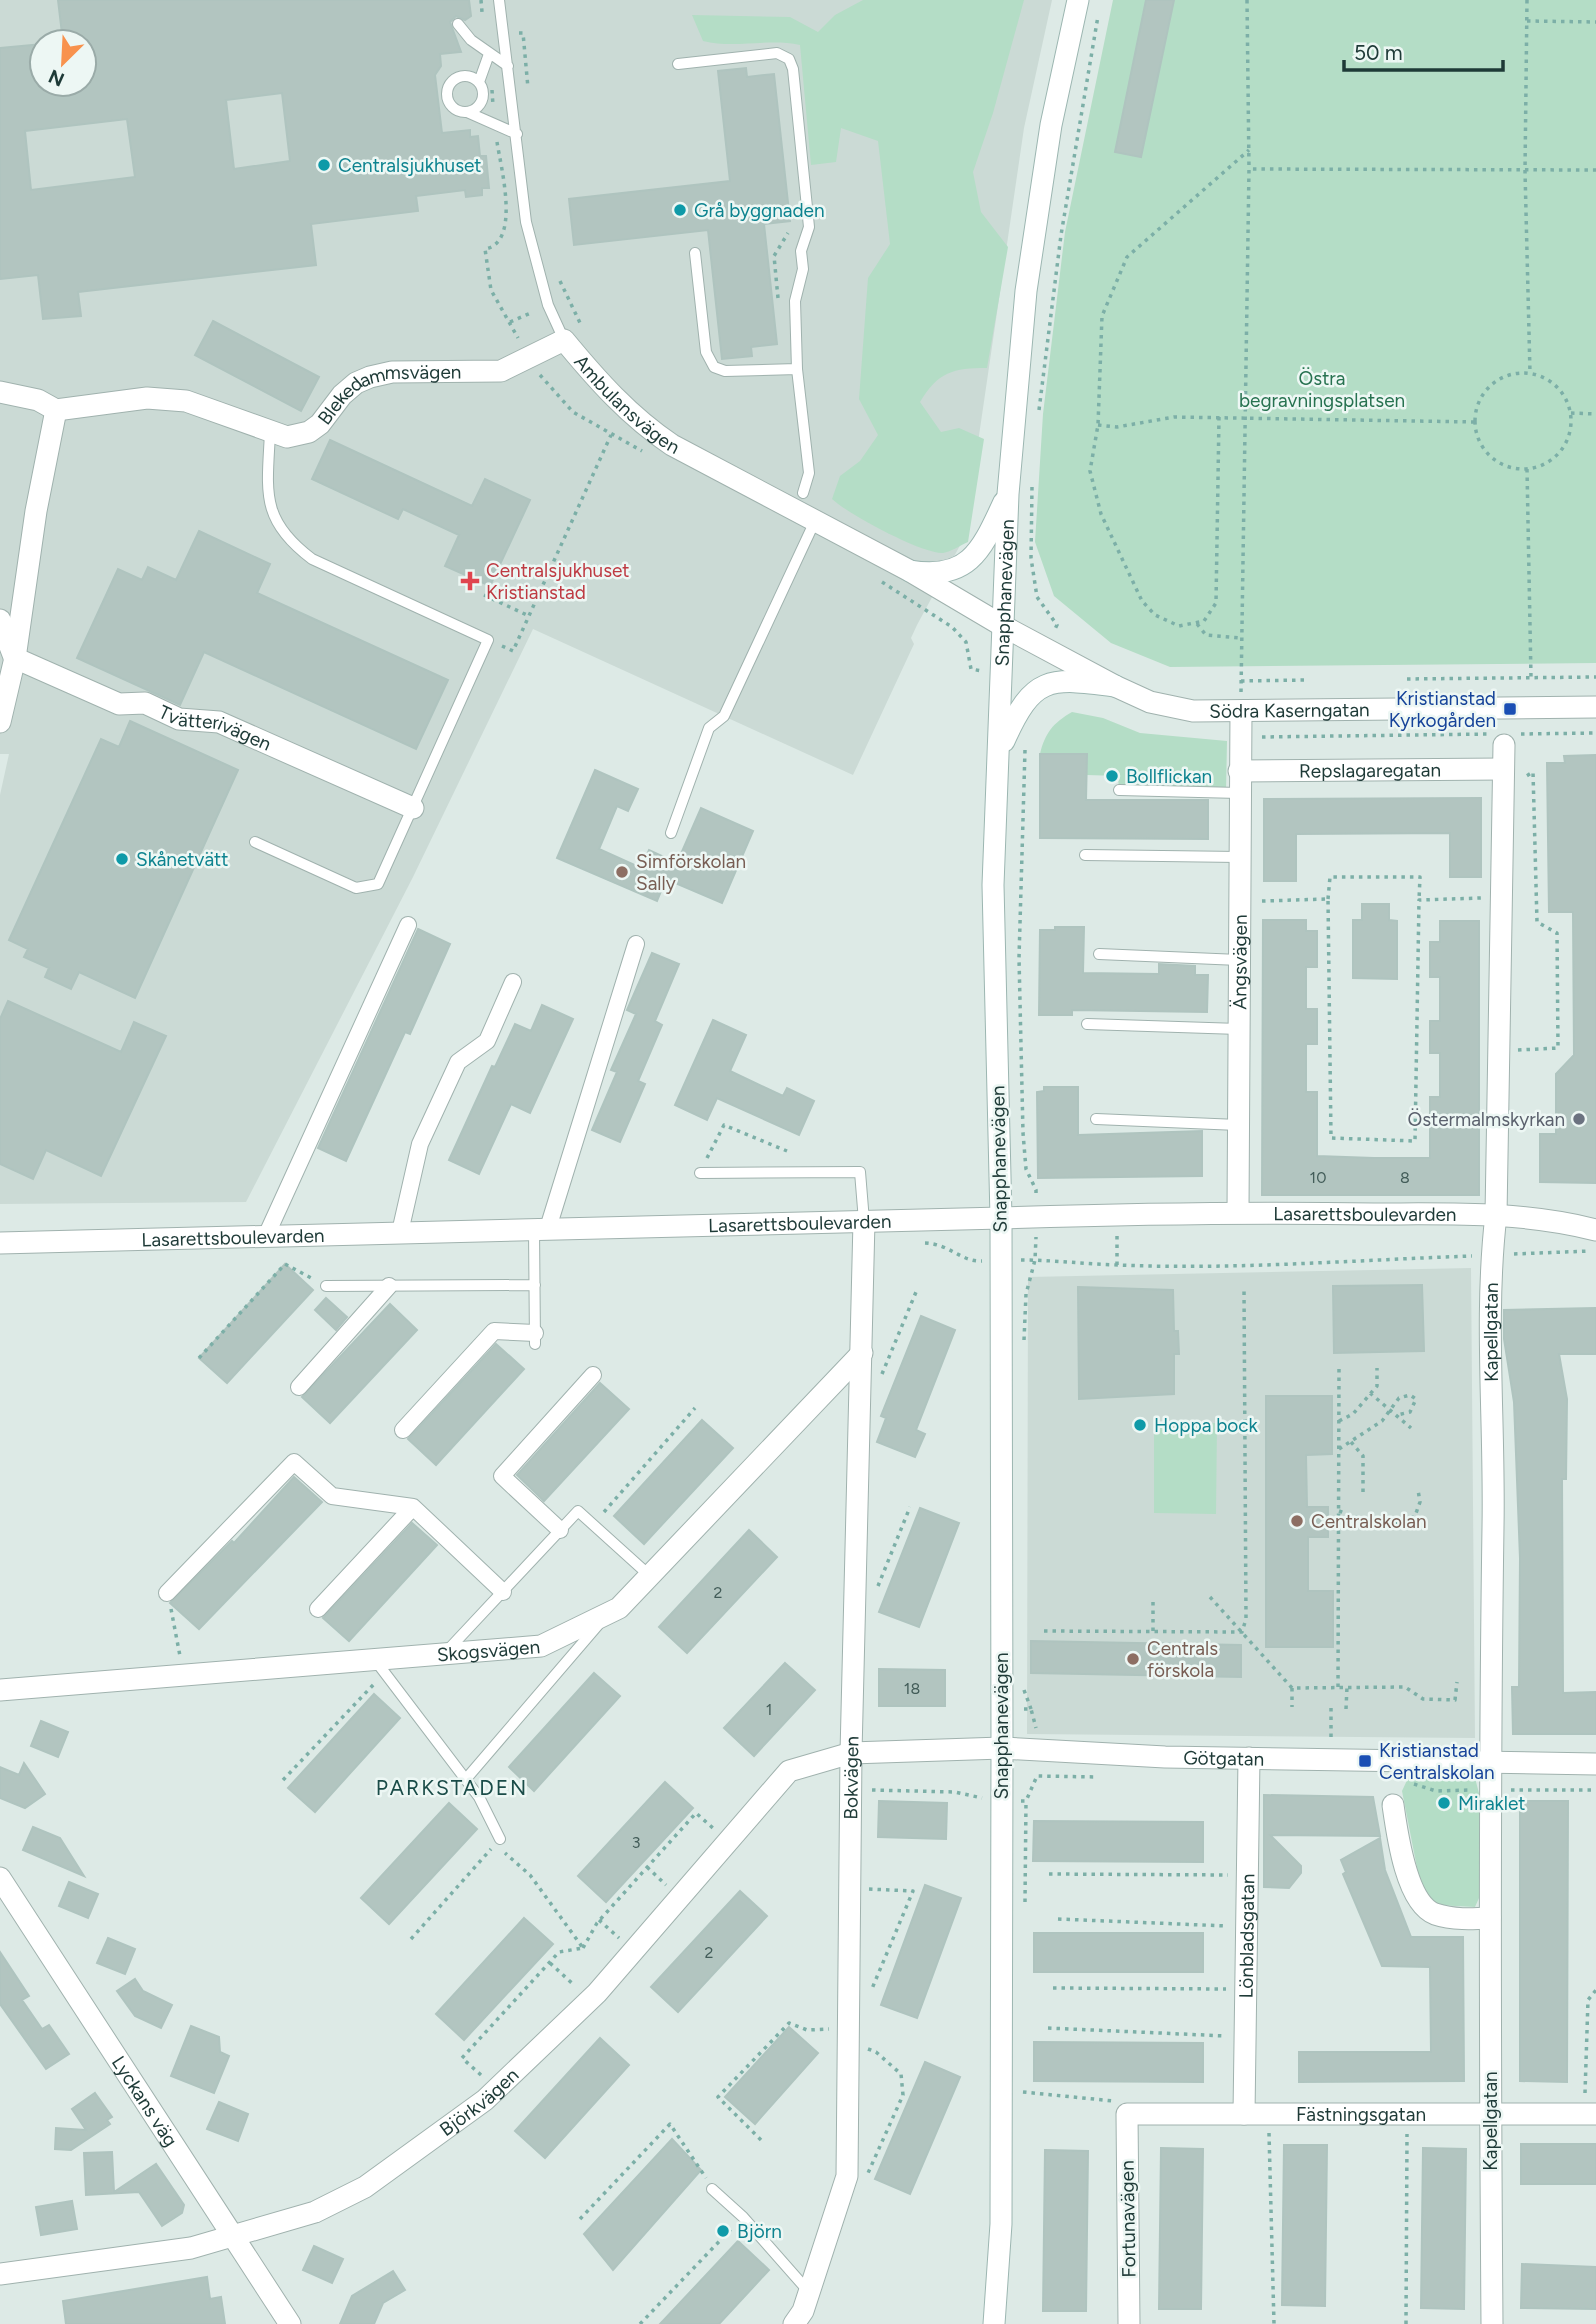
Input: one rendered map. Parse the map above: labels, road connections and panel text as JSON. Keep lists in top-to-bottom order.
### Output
{
  "streets": {
    "street": [
      "Blekedammsvägen",
      "Ambulansvägen",
      "Snapphanevägen",
      "Södra Kaserngatan",
      "Tvätterivägen",
      "Repslagaregatan",
      "Ängsvägen",
      "Lasarettsboulevarden",
      "Kapellgatan",
      "Skogsvägen",
      "Götgatan",
      "Bokvägen",
      "Lönbladsgatan",
      "Lyckans väg",
      "Björkvägen",
      "Fästningsgatan",
      "Fortunavägen"
    ]
  },
  "crossings": [
    ["Blekedammsvägen", "Ambulansvägen"],
    ["Ambulansvägen", "Snapphanevägen"],
    ["Ambulansvägen", "Södra Kaserngatan"],
    ["Snapphanevägen", "Södra Kaserngatan"],
    ["Snapphanevägen", "Lasarettsboulevarden"],
    ["Snapphanevägen", "Götgatan"],
    ["Södra Kaserngatan", "Ängsvägen"],
    ["Repslagaregatan", "Ängsvägen"],
    ["Repslagaregatan", "Kapellgatan"],
    ["Ängsvägen", "Lasarettsboulevarden"],
    ["Lasarettsboulevarden", "Kapellgatan"],
    ["Lasarettsboulevarden", "Bokvägen"],
    ["Kapellgatan", "Götgatan"],
    ["Kapellgatan", "Fästningsgatan"],
    ["Skogsvägen", "Bokvägen"],
    ["Götgatan", "Bokvägen"],
    ["Götgatan", "Lönbladsgatan"],
    ["Götgatan", "Björkvägen"],
    ["Bokvägen", "Björkvägen"],
    ["Lönbladsgatan", "Fästningsgatan"],
    ["Lyckans väg", "Björkvägen"],
    ["Fästningsgatan", "Fortunavägen"]
  ],
  "districts": ["PARKSTADEN"],
  "parks": ["Östra begravningsplatsen"],
  "places": {
    "other": [
      "Centralsjukhuset",
      "Grå byggnaden",
      "Bollflickan",
      "Skånetvätt",
      "Simförskolan Sally",
      "Östermalmskyrkan",
      "Hoppa bock",
      "Centralskolan",
      "Centrals förskola",
      "Miraklet",
      "Björn"
    ],
    "health": ["Centralsjukhuset Kristianstad"],
    "transit": ["Kristianstad Kyrkogården", "Kristianstad Centralskolan"]
  },
  "house_numbers": [
    "10",
    "8",
    "2",
    "18",
    "1",
    "3",
    "2"
  ],
  "scale_bar": "50 m",
  "north": "bottom left"
}
